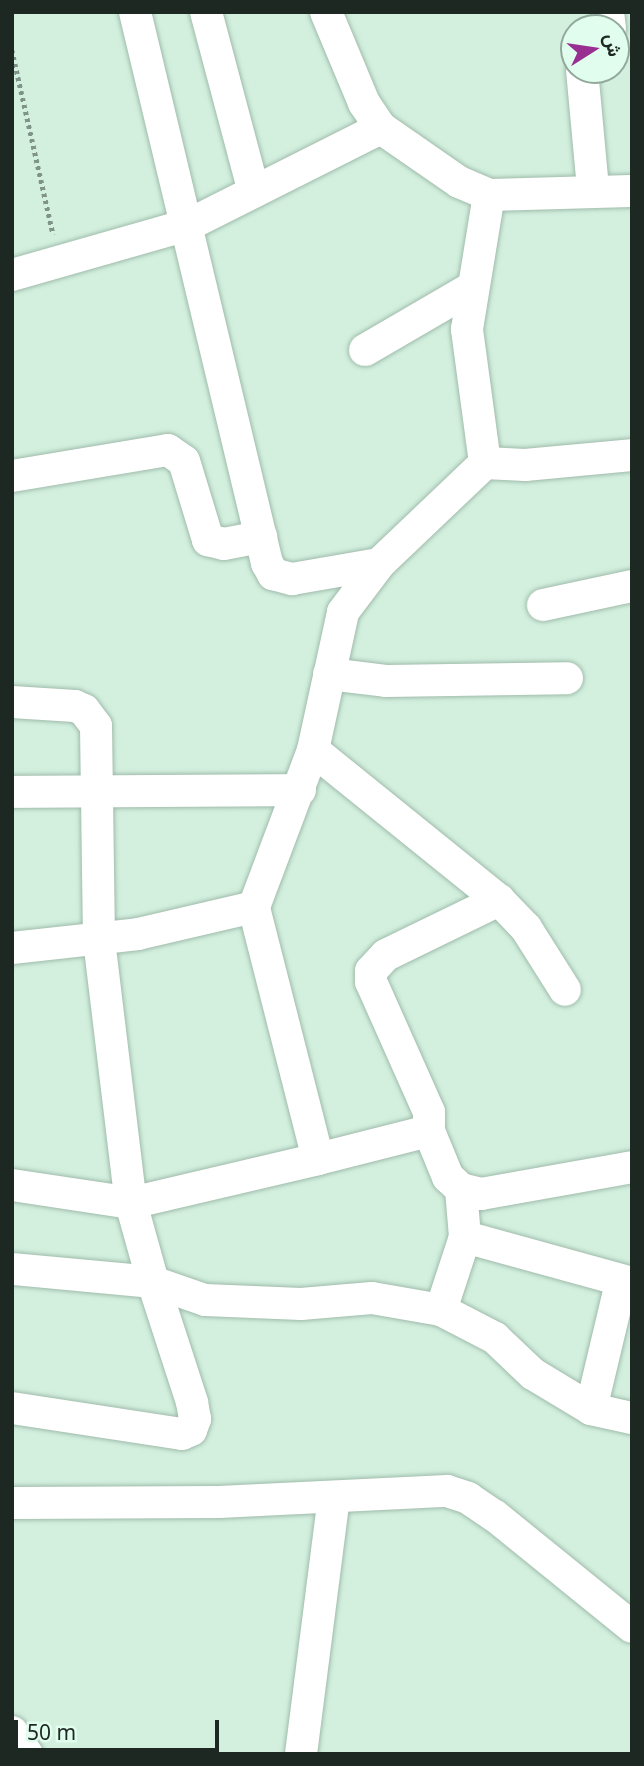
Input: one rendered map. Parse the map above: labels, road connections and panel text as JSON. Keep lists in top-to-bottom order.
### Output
{
  "scale_bar": "50 m",
  "north": "right"
}
